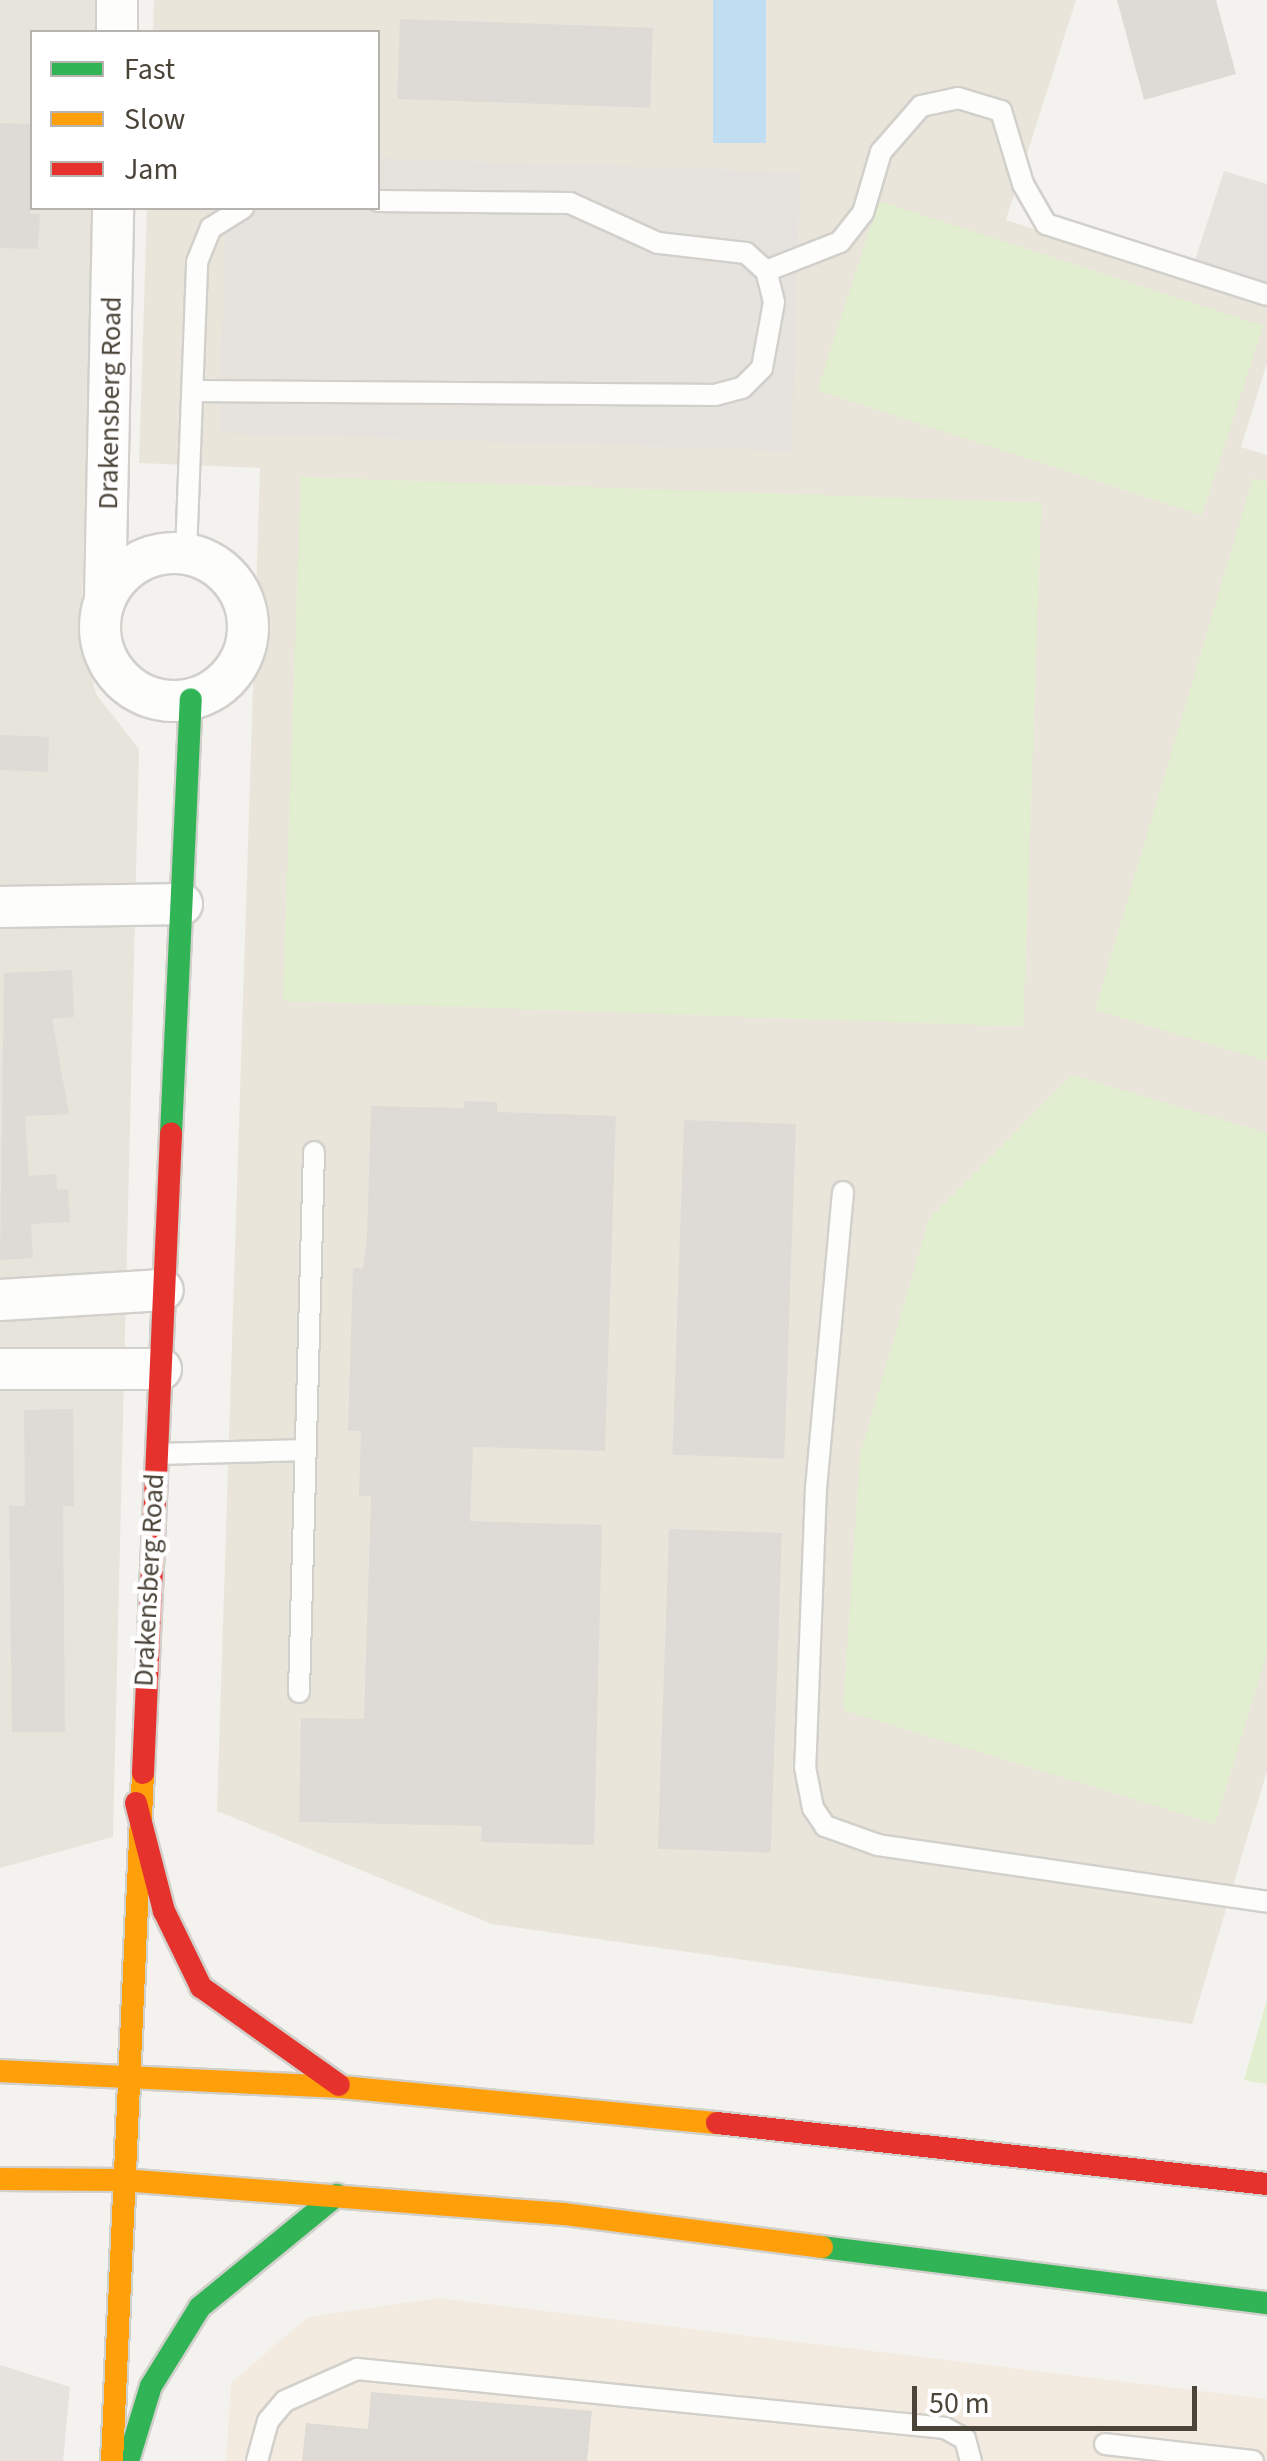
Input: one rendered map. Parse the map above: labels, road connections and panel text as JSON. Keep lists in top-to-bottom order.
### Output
{
  "streets": {
    "main road": ["Drakensberg Road"]
  },
  "legend": ["Fast", "Slow", "Jam"],
  "scale_bar": "50 m"
}
